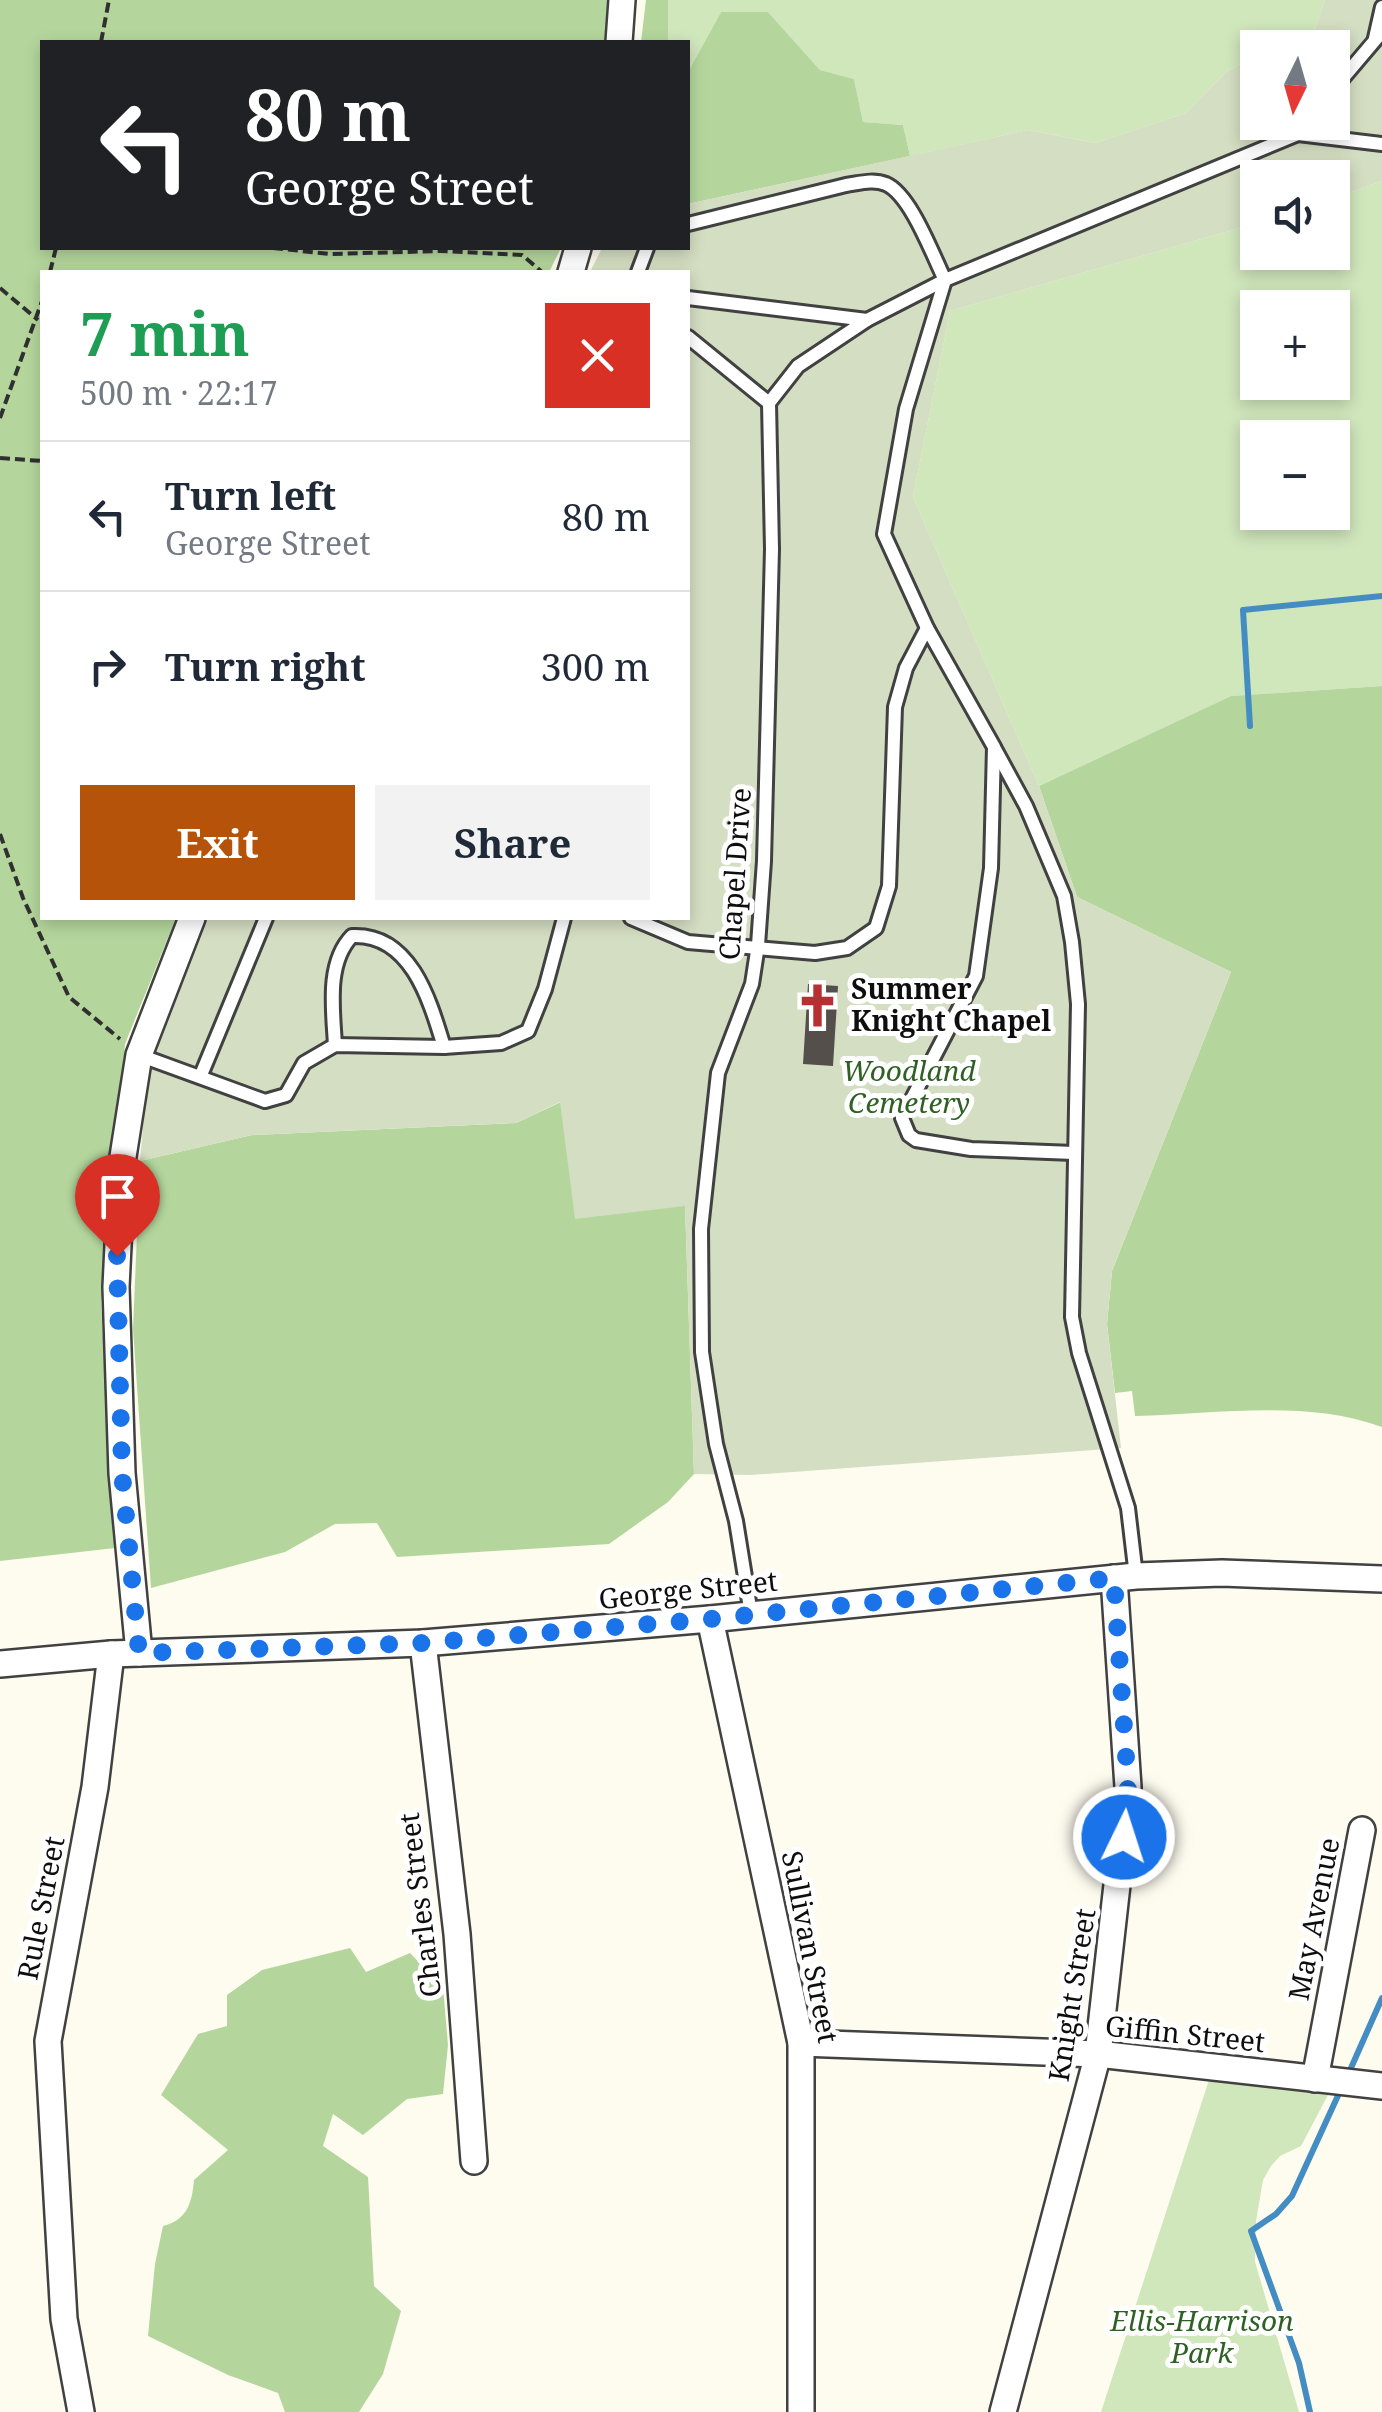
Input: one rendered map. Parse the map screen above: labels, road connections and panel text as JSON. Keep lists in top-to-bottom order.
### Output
{
  "streets": {
    "street": [
      "George Street",
      "Charles Street",
      "Rule Street",
      "May Avenue",
      "Sullivan Street",
      "Knight Street",
      "Giffin Street"
    ],
    "lane": ["Chapel Drive"]
  },
  "crossings": [
    ["Chapel Drive", "George Street"],
    ["George Street", "Charles Street"],
    ["George Street", "Rule Street"],
    ["George Street", "Sullivan Street"],
    ["George Street", "Knight Street"],
    ["May Avenue", "Giffin Street"],
    ["Sullivan Street", "Giffin Street"],
    ["Knight Street", "Giffin Street"]
  ],
  "parks": ["Woodland Cemetery", "Ellis-Harrison Park"],
  "places": {
    "church": ["Summer Knight Chapel"]
  },
  "north": "bottom",
  "page": {
    "map_buttons": ["+", "−"],
    "turn": ["80 m", "George Street"],
    "heading": ["7 min", "500 m · 22:17"],
    "list": [
      {
        "name": "Turn left",
        "note": "George Street",
        "value": "80 m"
      },
      {
        "name": "Turn right",
        "value": "300 m"
      }
    ],
    "buttons": ["Exit", "Share"]
  }
}
